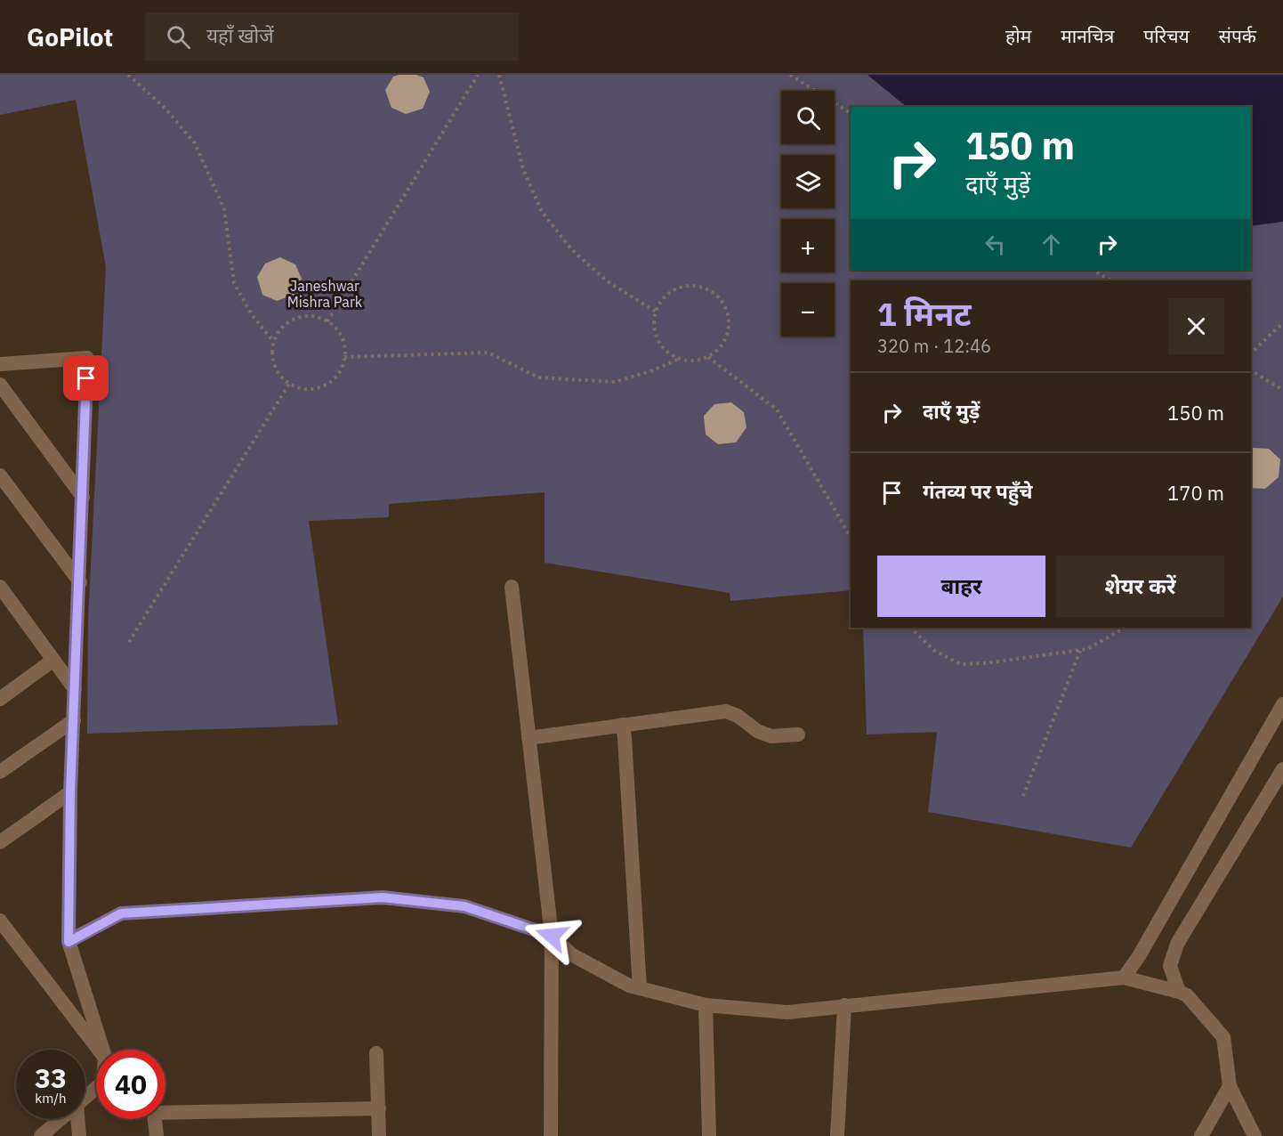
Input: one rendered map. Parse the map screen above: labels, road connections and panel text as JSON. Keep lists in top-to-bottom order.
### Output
{
  "parks": ["Janeshwar Mishra Park"],
  "page": {
    "header": "GoPilot",
    "search": "यहाँ खोजें",
    "nav": [
      "होम",
      "मानचित्र",
      "परिचय",
      "संपर्क"
    ],
    "map_buttons": ["+", "−"],
    "turn": ["150 m", "दाएँ मुड़ें"],
    "heading": ["1 मिनट", "320 m · 12:46"],
    "list": [
      {
        "name": "दाएँ मुड़ें",
        "value": "150 m"
      },
      {
        "name": "गंतव्य पर पहुँचे",
        "value": "170 m"
      }
    ],
    "buttons": ["बाहर", "शेयर करें"],
    "speed": "33 km/h",
    "limit": "40"
  }
}
